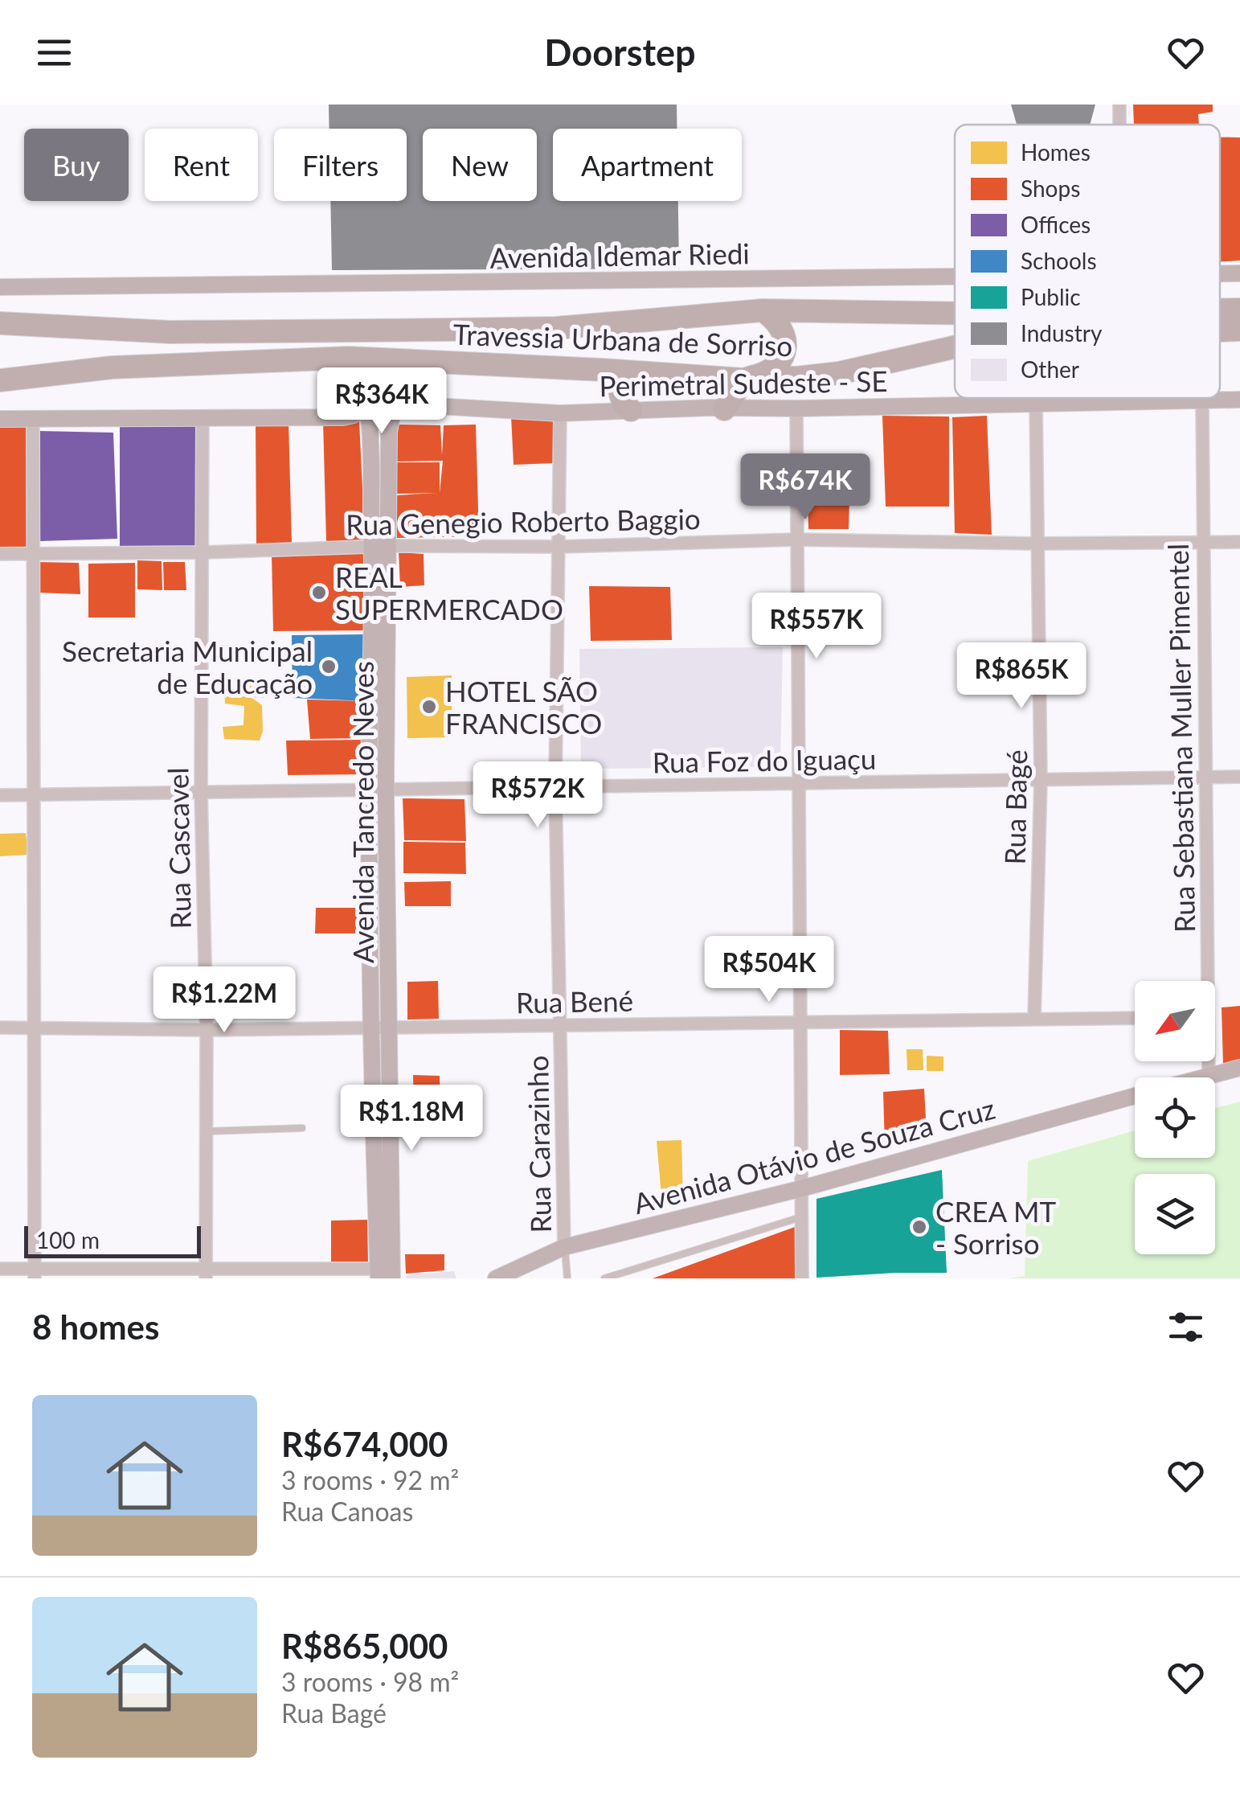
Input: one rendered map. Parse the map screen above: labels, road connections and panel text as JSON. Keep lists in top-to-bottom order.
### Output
{
  "streets": {
    "highway": ["Travessia Urbana de Sorriso"],
    "street": [
      "Avenida Idemar Riedi",
      "Perimetral Sudeste - SE",
      "Rua Genegio Roberto Baggio",
      "Rua Sebastiana Muller Pimentel",
      "Rua Foz do Iguaçu",
      "Rua Bagé",
      "Avenida Tancredo Neves",
      "Rua Cascavel",
      "Rua Bené",
      "Rua Carazinho",
      "Avenida Otávio de Souza Cruz"
    ]
  },
  "crossings": [
    ["Travessia Urbana de Sorriso", "Avenida Tancredo Neves"],
    ["Perimetral Sudeste - SE", "Rua Sebastiana Muller Pimentel"],
    ["Perimetral Sudeste - SE", "Rua Bagé"],
    ["Perimetral Sudeste - SE", "Avenida Tancredo Neves"],
    ["Perimetral Sudeste - SE", "Rua Carazinho"],
    ["Rua Genegio Roberto Baggio", "Rua Sebastiana Muller Pimentel"],
    ["Rua Genegio Roberto Baggio", "Rua Bagé"],
    ["Rua Genegio Roberto Baggio", "Avenida Tancredo Neves"],
    ["Rua Genegio Roberto Baggio", "Rua Cascavel"],
    ["Rua Genegio Roberto Baggio", "Rua Carazinho"],
    ["Rua Sebastiana Muller Pimentel", "Rua Foz do Iguaçu"],
    ["Rua Sebastiana Muller Pimentel", "Avenida Otávio de Souza Cruz"],
    ["Rua Foz do Iguaçu", "Rua Bagé"],
    ["Rua Foz do Iguaçu", "Avenida Tancredo Neves"],
    ["Rua Foz do Iguaçu", "Rua Cascavel"],
    ["Rua Foz do Iguaçu", "Rua Carazinho"],
    ["Rua Bagé", "Rua Bené"],
    ["Avenida Tancredo Neves", "Rua Bené"],
    ["Rua Cascavel", "Rua Bené"],
    ["Rua Bené", "Rua Carazinho"],
    ["Rua Carazinho", "Avenida Otávio de Souza Cruz"]
  ],
  "places": [
    "REAL SUPERMERCADO",
    "Secretaria Municipal de Educação",
    "HOTEL SÃO FRANCISCO",
    "CREA MT - Sorriso"
  ],
  "legend": [
    "Homes",
    "Shops",
    "Offices",
    "Schools",
    "Public",
    "Industry",
    "Other"
  ],
  "scale_bar": "100 m",
  "north": "bottom left",
  "page": {
    "header": "Doorstep",
    "chip": [
      "Buy",
      "Rent",
      "Filters",
      "New",
      "Apartment"
    ],
    "price": [
      "R$364K",
      "R$674K",
      "R$557K",
      "R$865K",
      "R$572K",
      "R$504K",
      "R$1.22M",
      "R$1.18M"
    ],
    "scale": "100 m",
    "heading": "8 homes",
    "list": [
      {
        "name": "R$674,000",
        "note": "3 rooms · 92 m² · Rua Canoas"
      },
      {
        "name": "R$865,000",
        "note": "3 rooms · 98 m² · Rua Bagé"
      }
    ]
  }
}
